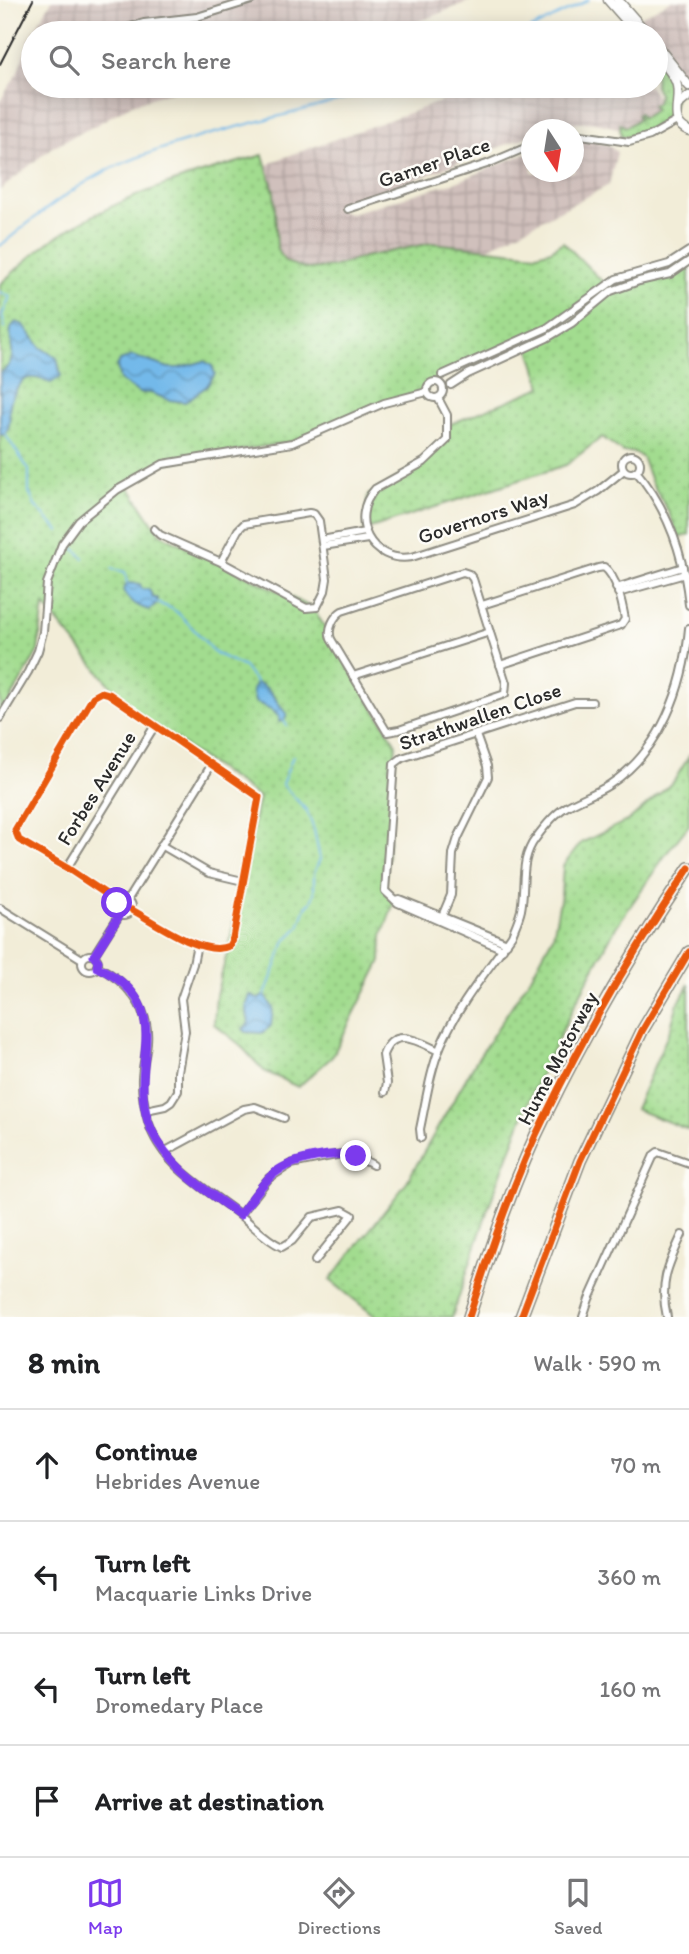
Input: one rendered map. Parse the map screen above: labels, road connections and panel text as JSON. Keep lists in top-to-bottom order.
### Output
{
  "streets": {
    "highway": ["Hume Motorway"],
    "street": [
      "Garner Place",
      "Governors Way",
      "Strathwallen Close",
      "Forbes Avenue"
    ]
  },
  "north": "bottom",
  "page": {
    "search": "Search here",
    "heading": ["8 min", "Walk · 590 m"],
    "list": [
      ["Continue", "Hebrides Avenue", "70 m"],
      ["Turn left", "Macquarie Links Drive", "360 m"],
      ["Turn left", "Dromedary Place", "160 m"],
      "Arrive at destination"
    ],
    "nav": ["Map", "Directions", "Saved"]
  }
}
